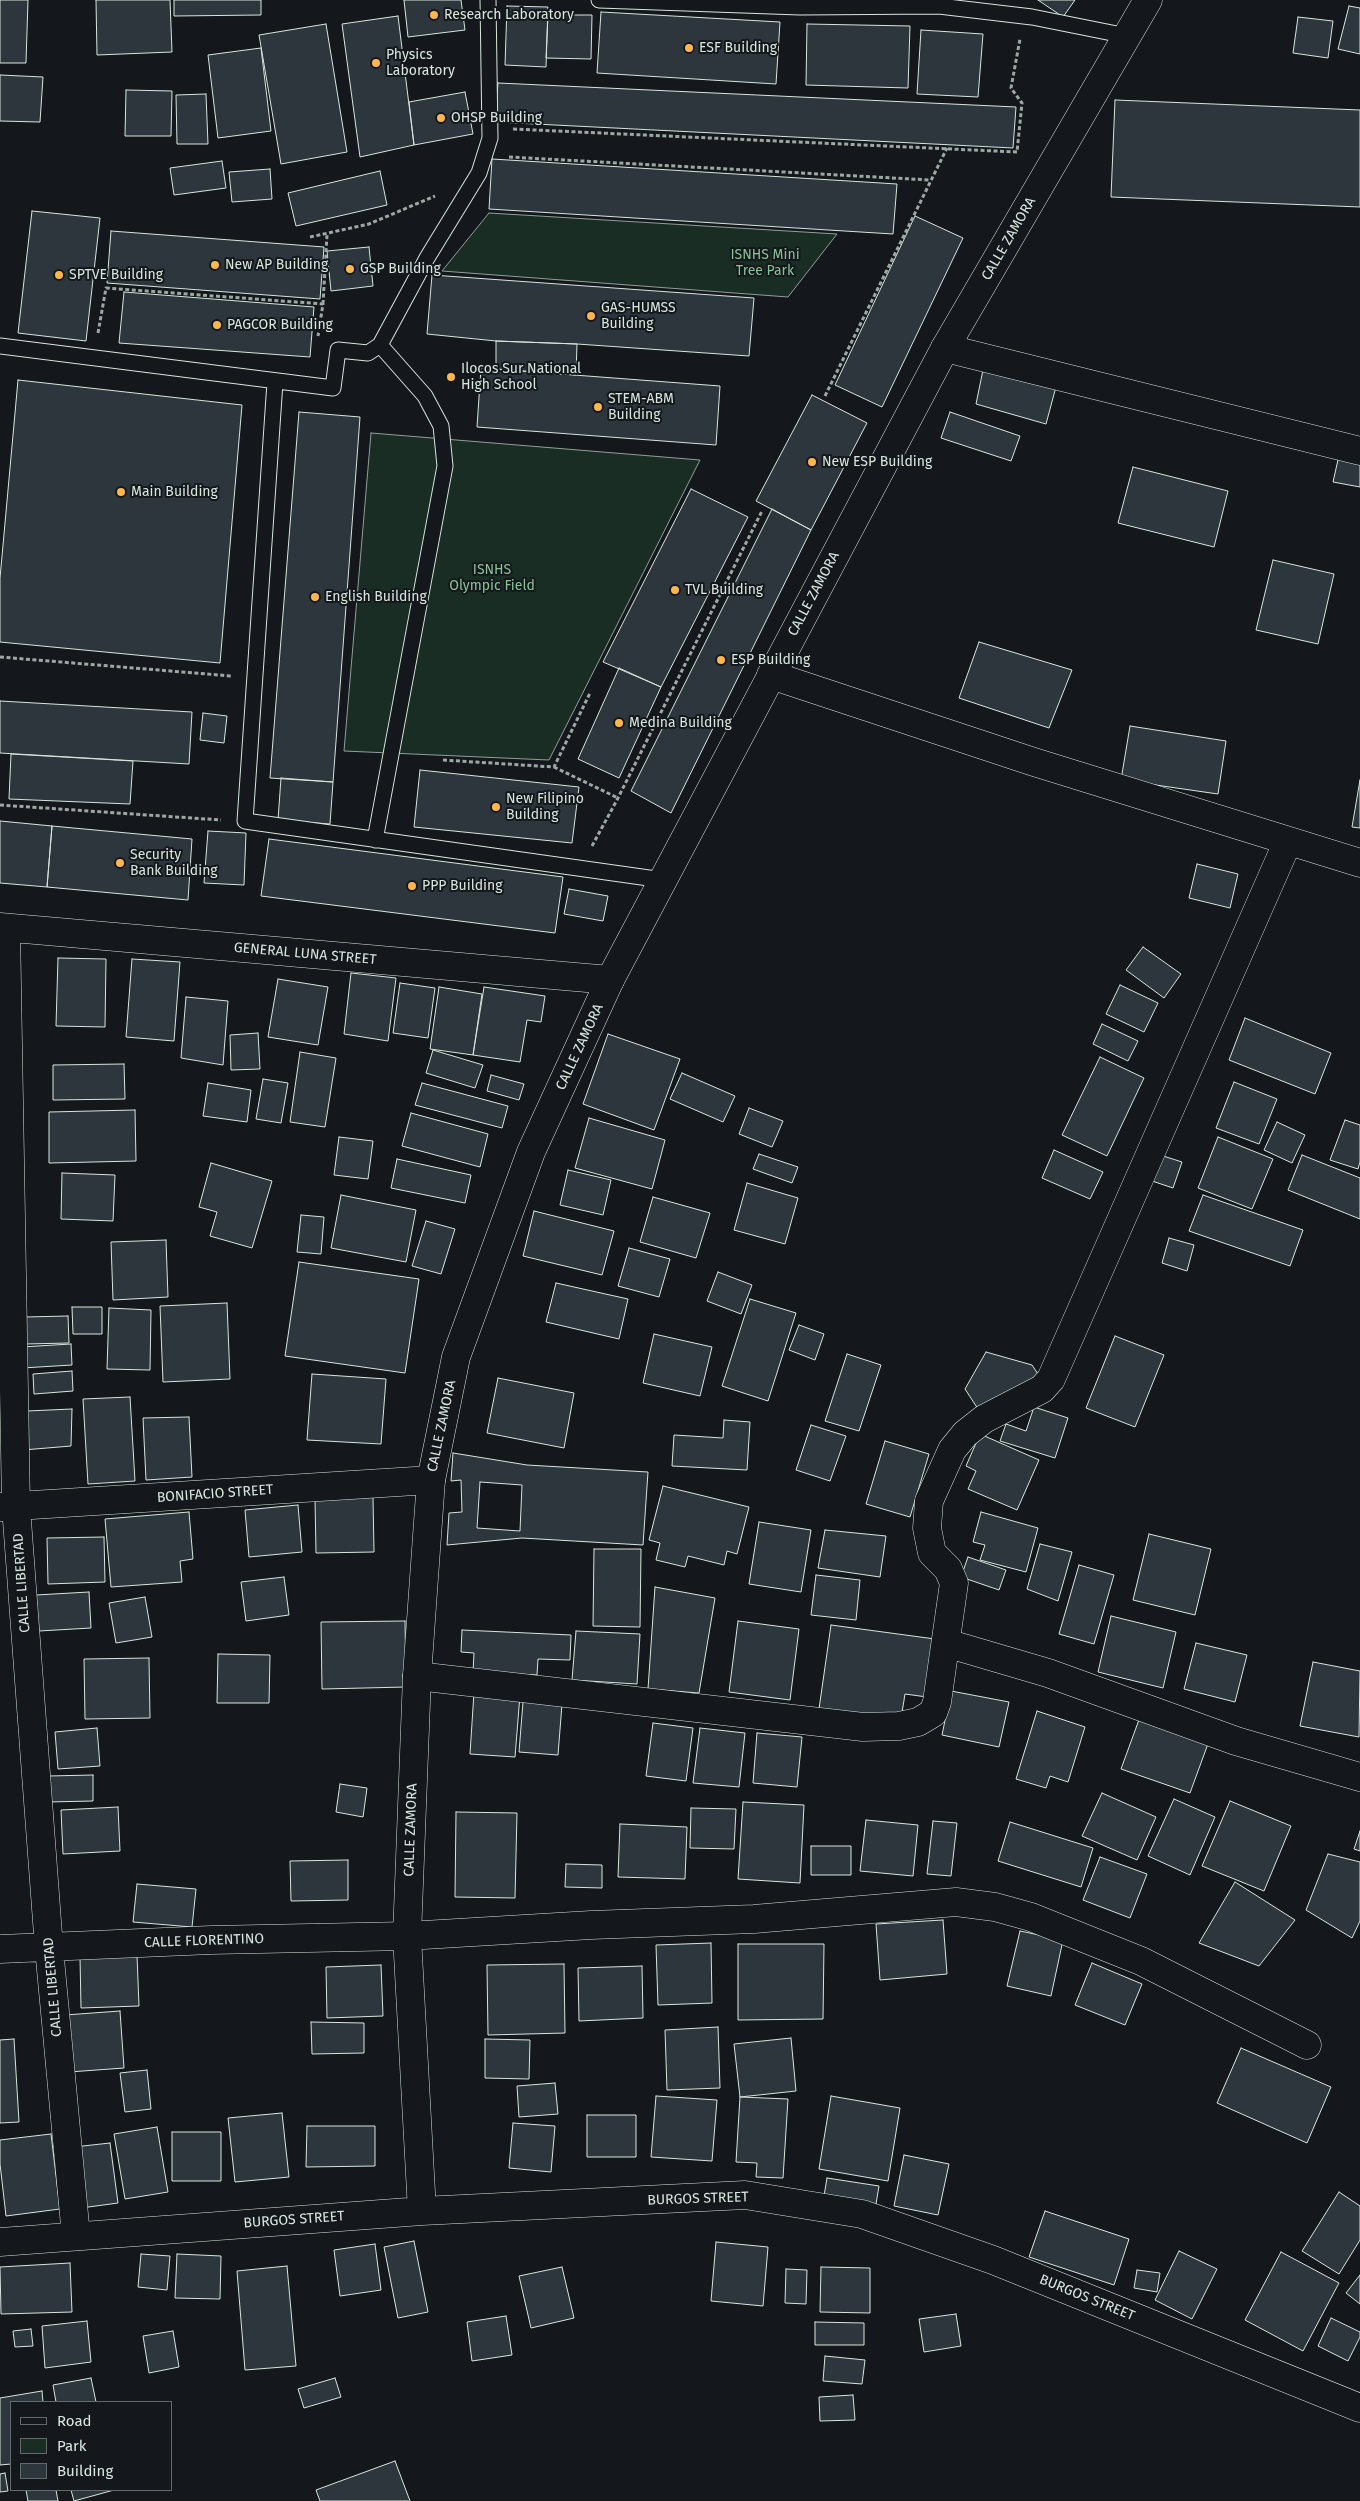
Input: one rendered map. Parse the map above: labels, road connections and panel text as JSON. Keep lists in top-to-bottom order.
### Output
{
  "streets": {
    "street": [
      "CALLE ZAMORA",
      "GENERAL LUNA STREET",
      "BONIFACIO STREET",
      "CALLE LIBERTAD",
      "CALLE FLORENTINO",
      "BURGOS STREET"
    ]
  },
  "crossings": [
    ["CALLE ZAMORA", "GENERAL LUNA STREET"],
    ["CALLE ZAMORA", "BONIFACIO STREET"],
    ["CALLE ZAMORA", "CALLE FLORENTINO"],
    ["CALLE ZAMORA", "BURGOS STREET"],
    ["GENERAL LUNA STREET", "CALLE LIBERTAD"],
    ["BONIFACIO STREET", "CALLE LIBERTAD"],
    ["CALLE LIBERTAD", "CALLE FLORENTINO"],
    ["CALLE LIBERTAD", "BURGOS STREET"]
  ],
  "parks": ["ISNHS Mini Tree Park", "ISNHS Olympic Field"],
  "places": [
    "Research Laboratory",
    "ESF Building",
    "Physics Laboratory",
    "OHSP Building",
    "New AP Building",
    "GSP Building",
    "SPTVE Building",
    "GAS-HUMSS Building",
    "PAGCOR Building",
    "Ilocos Sur National High School",
    "STEM-ABM Building",
    "New ESP Building",
    "Main Building",
    "TVL Building",
    "English Building",
    "ESP Building",
    "Medina Building",
    "New Filipino Building",
    "Security Bank Building",
    "PPP Building"
  ],
  "legend": ["Road", "Park", "Building"]
}
